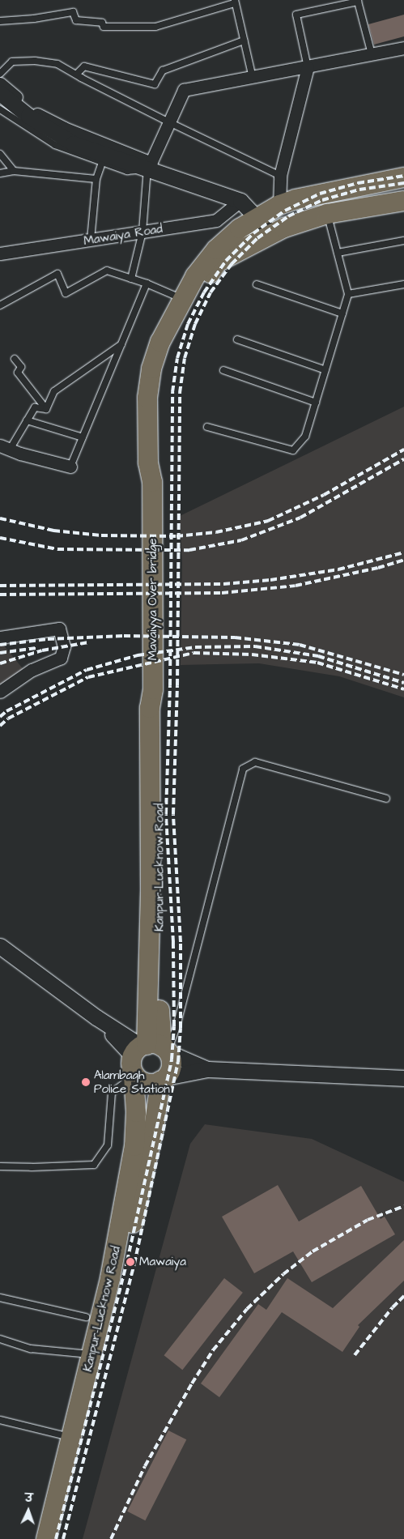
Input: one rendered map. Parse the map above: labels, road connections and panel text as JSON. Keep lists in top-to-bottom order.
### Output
{
  "streets": {
    "main road": ["Mavaiyya Over bridge", "Kanpur-Lucknow Road"],
    "street": ["Mawaiya Road"]
  },
  "crossings": [
    ["Mavaiyya Over bridge", "Kanpur-Lucknow Road"]
  ],
  "places": ["Alambagh Police Station", "Mawaiya"],
  "north": "top"
}
